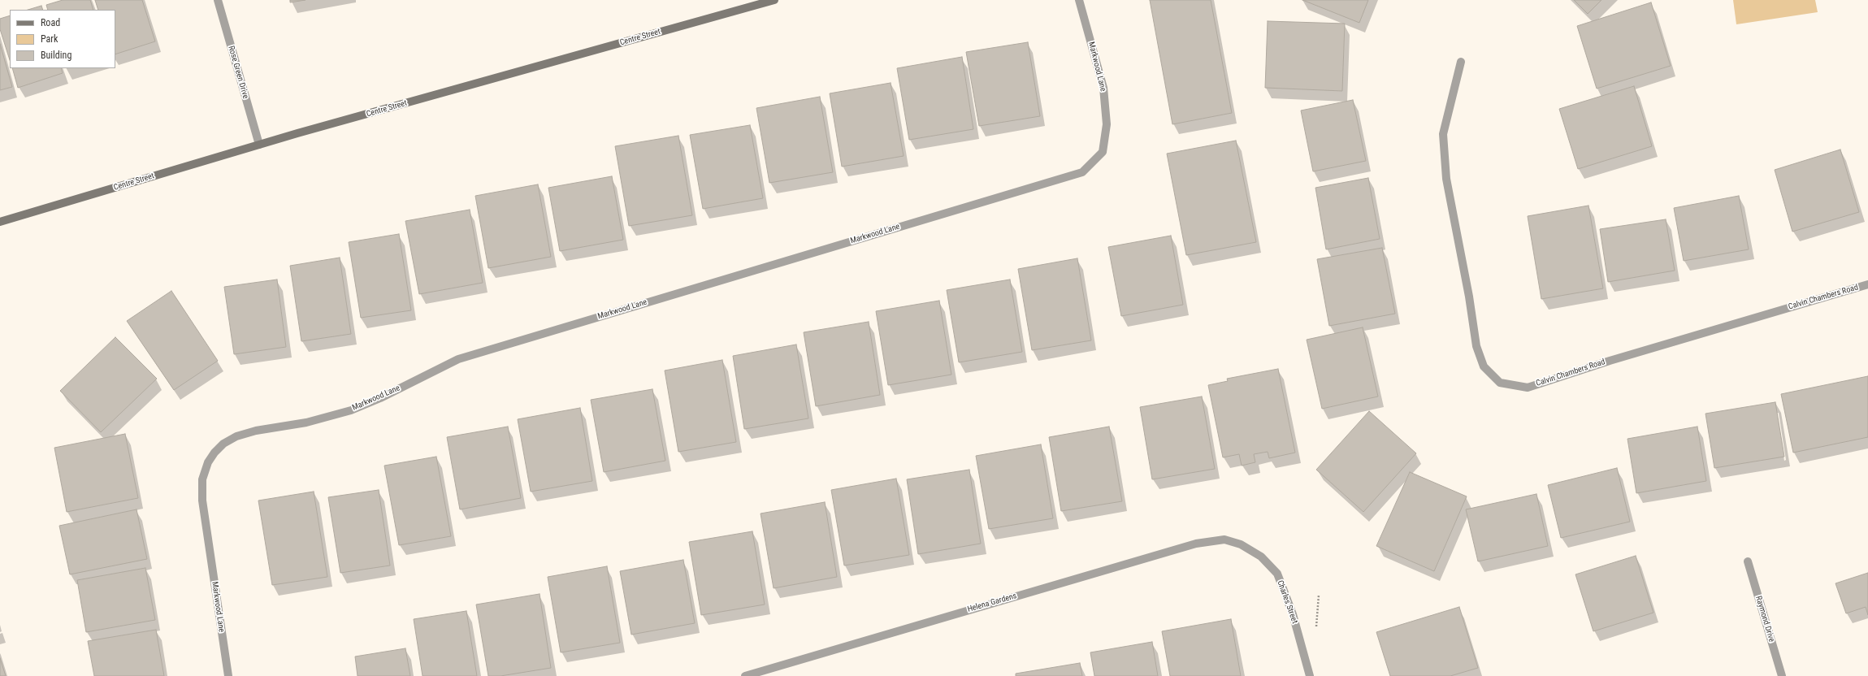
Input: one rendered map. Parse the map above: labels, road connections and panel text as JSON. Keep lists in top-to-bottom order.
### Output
{
  "streets": {
    "main road": ["Centre Street"],
    "street": [
      "Markwood Lane",
      "Rose Green Drive",
      "Calvin Chambers Road",
      "Charles Street",
      "Helena Gardens",
      "Raymond Drive"
    ]
  },
  "crossings": [
    ["Centre Street", "Rose Green Drive"],
    ["Charles Street", "Helena Gardens"]
  ],
  "legend": ["Road", "Park", "Building"]
}
